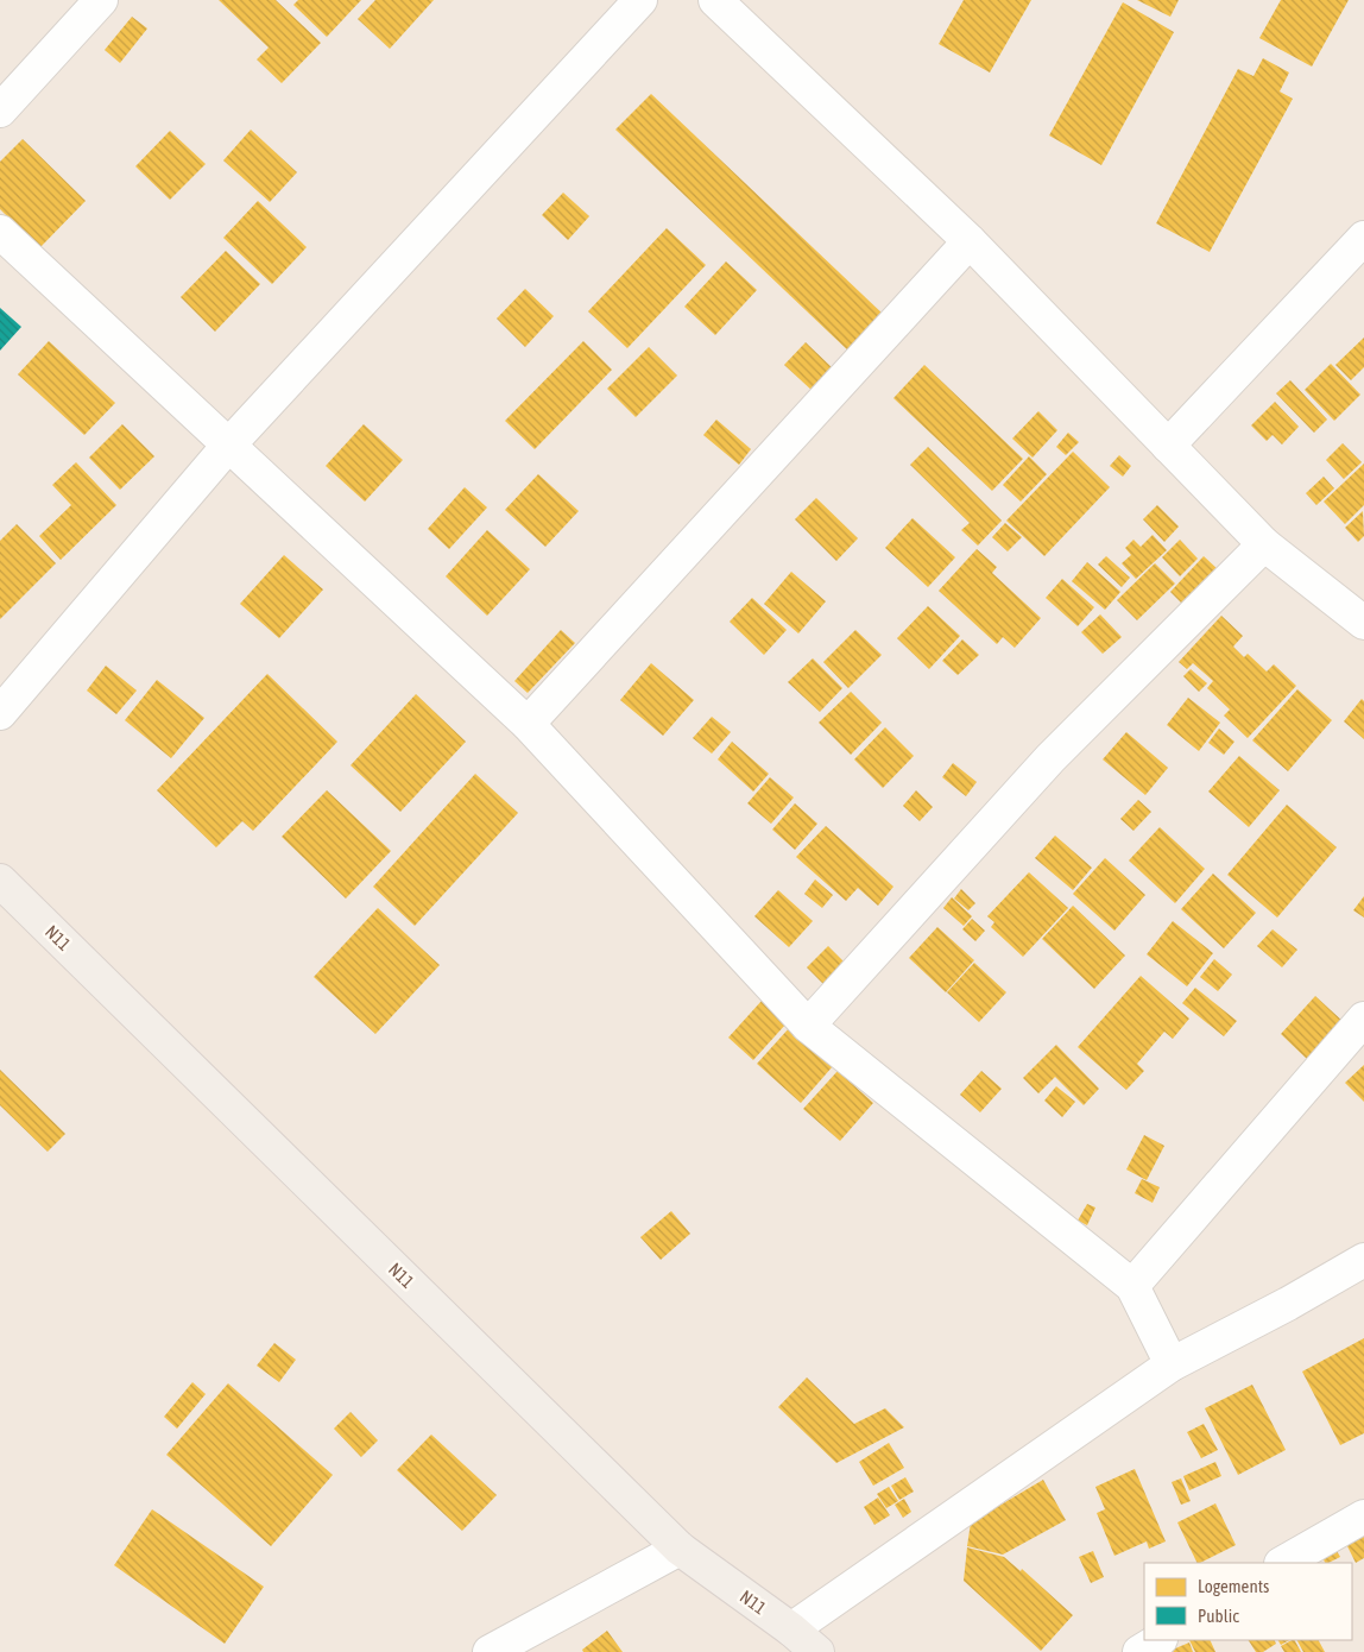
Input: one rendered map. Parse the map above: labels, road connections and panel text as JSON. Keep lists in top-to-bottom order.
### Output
{
  "streets": {
    "main road": ["N11"]
  },
  "legend": ["Logements", "Public"]
}
